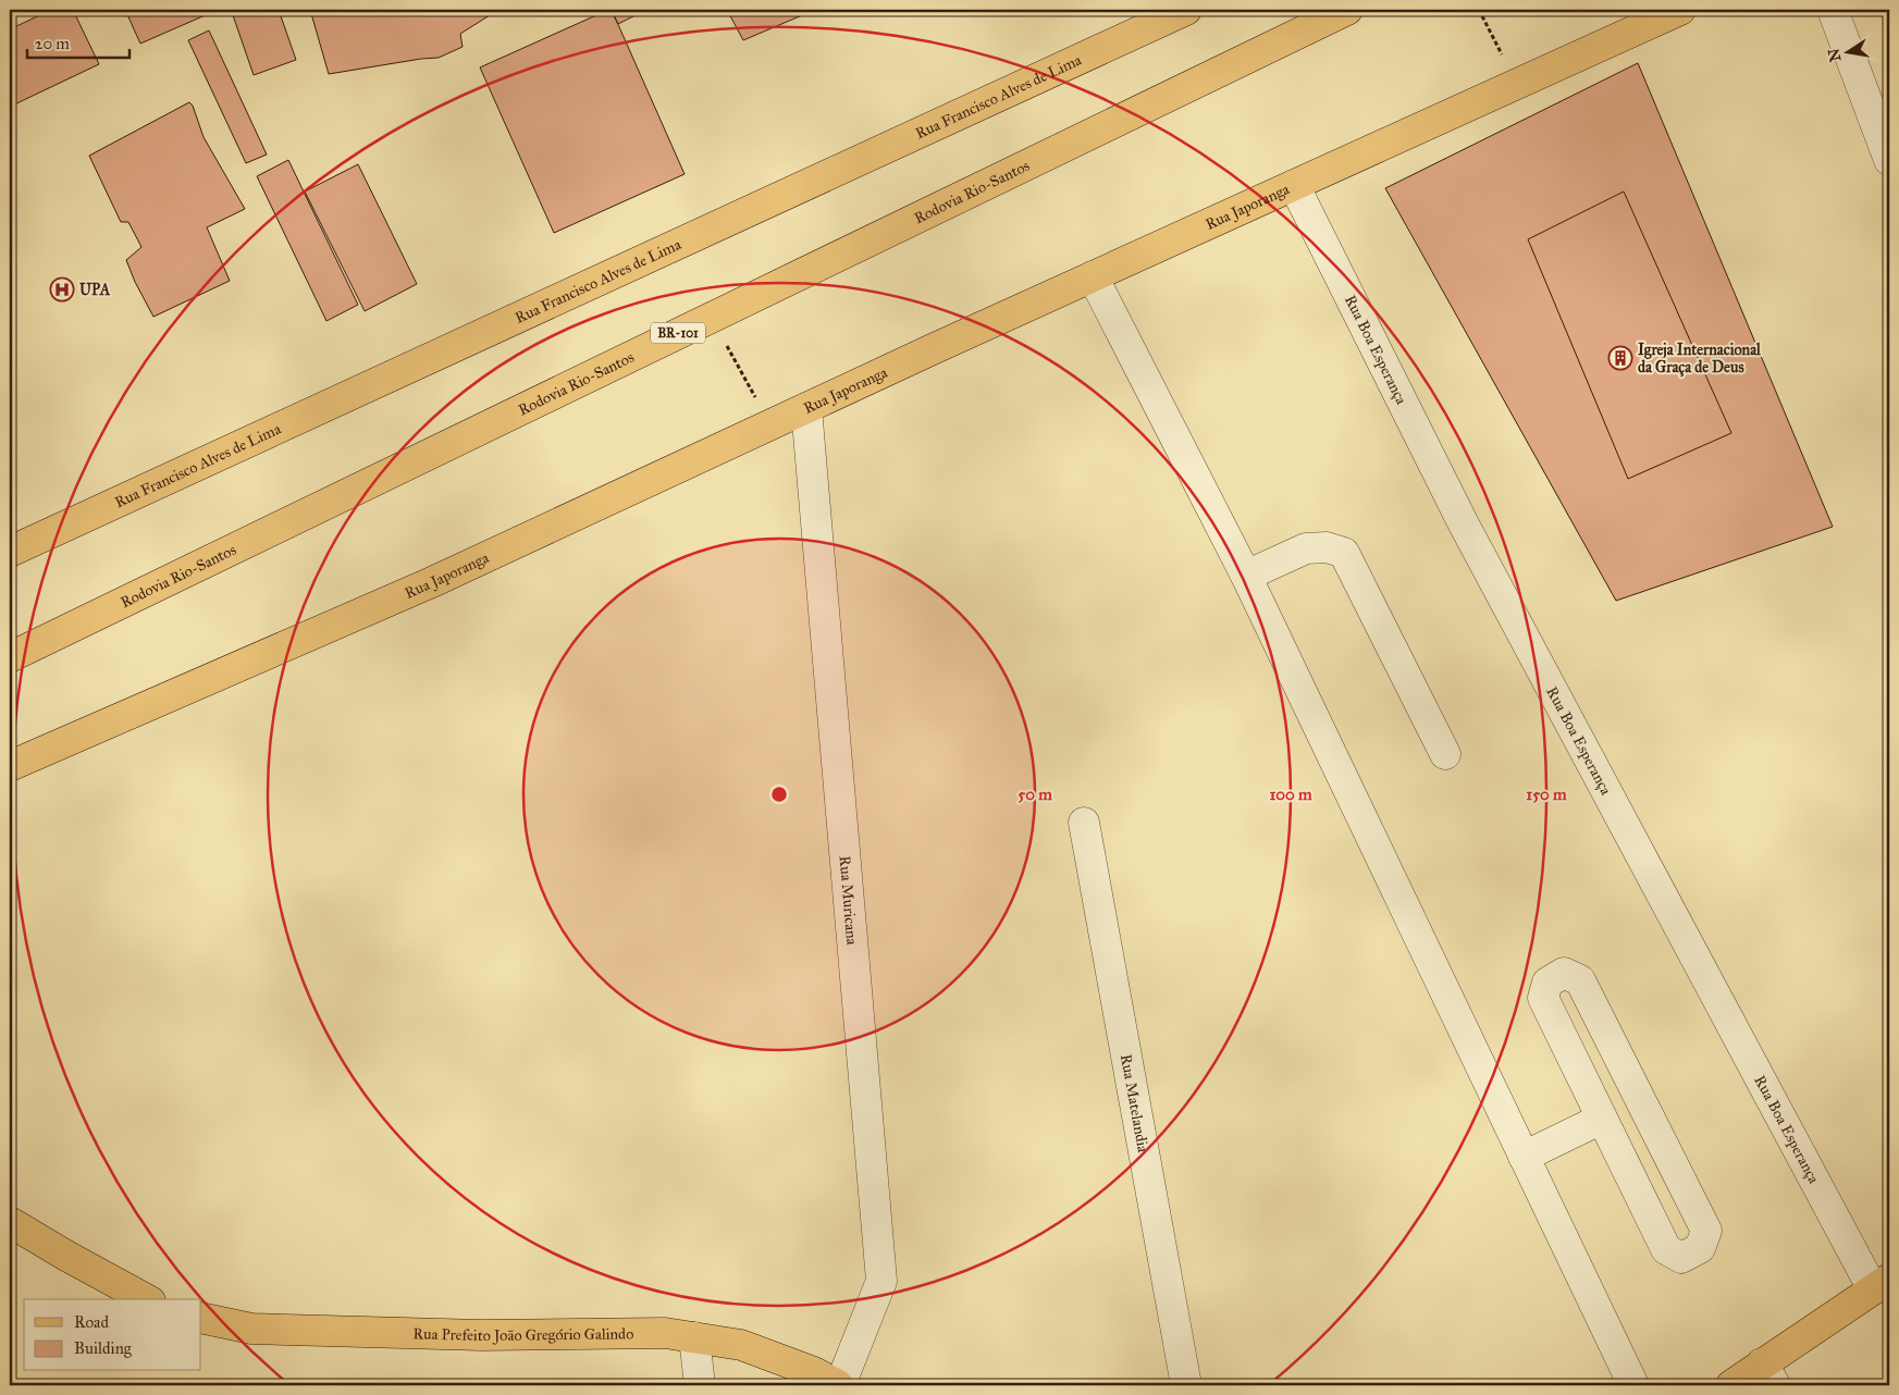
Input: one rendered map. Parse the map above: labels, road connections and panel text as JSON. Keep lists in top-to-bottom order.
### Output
{
  "streets": {
    "main road": [
      "Rua Francisco Alves de Lima",
      "Rodovia Rio-Santos",
      "Rua Japoranga",
      "BR-101",
      "Rua Prefeito João Gregório Galindo"
    ],
    "street": ["Rua Boa Esperança", "Rua Muricana", "Rua Matelandia"]
  },
  "crossings": [
    ["Rua Japoranga", "Rua Boa Esperança"],
    ["Rua Japoranga", "Rua Muricana"],
    ["Rua Muricana", "Rua Prefeito João Gregório Galindo"]
  ],
  "places": {
    "hospital": ["UPA"],
    "building": ["Igreja Internacional da Graça de Deus"]
  },
  "legend": ["Road", "Building"],
  "scale_bar": "20 m",
  "north": "left",
  "rings": ["50 m", "100 m", "150 m"]
}
